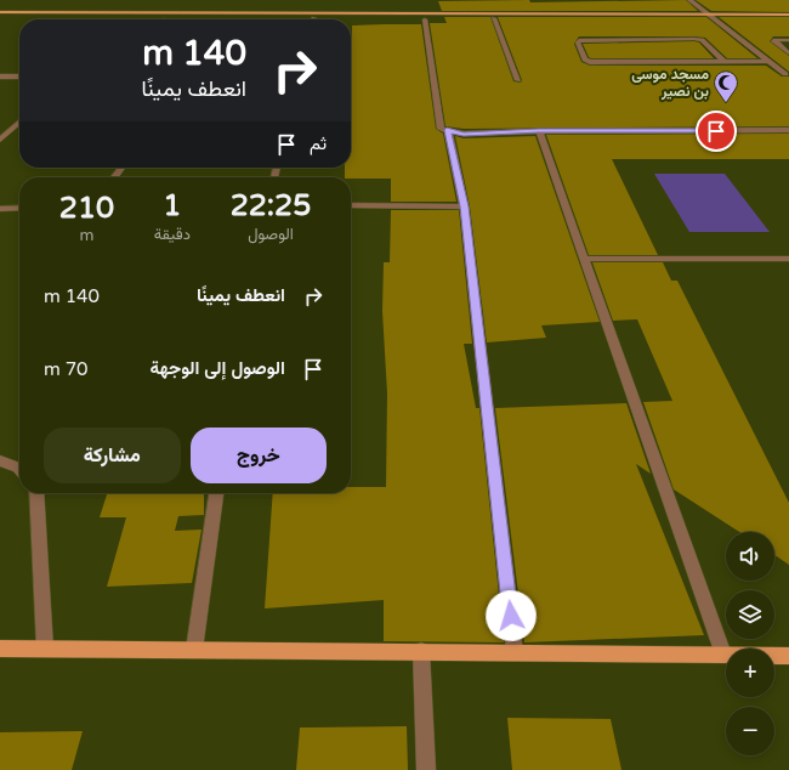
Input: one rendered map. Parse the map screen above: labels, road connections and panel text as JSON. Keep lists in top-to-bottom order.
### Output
{
  "places": {
    "mosque": ["مسجد موسى بن نصير"]
  },
  "page": {
    "turn": ["140 m", "انعطف يمينًا"],
    "then": "ثم",
    "eta": [
      "22:25",
      "الوصول",
      "1",
      "دقيقة",
      "210",
      "m"
    ],
    "list": [
      {
        "name": "انعطف يمينًا",
        "value": "140 m"
      },
      {
        "name": "الوصول إلى الوجهة",
        "value": "70 m"
      }
    ],
    "buttons": ["خروج", "مشاركة"],
    "map_buttons": ["+", "−"]
  }
}
